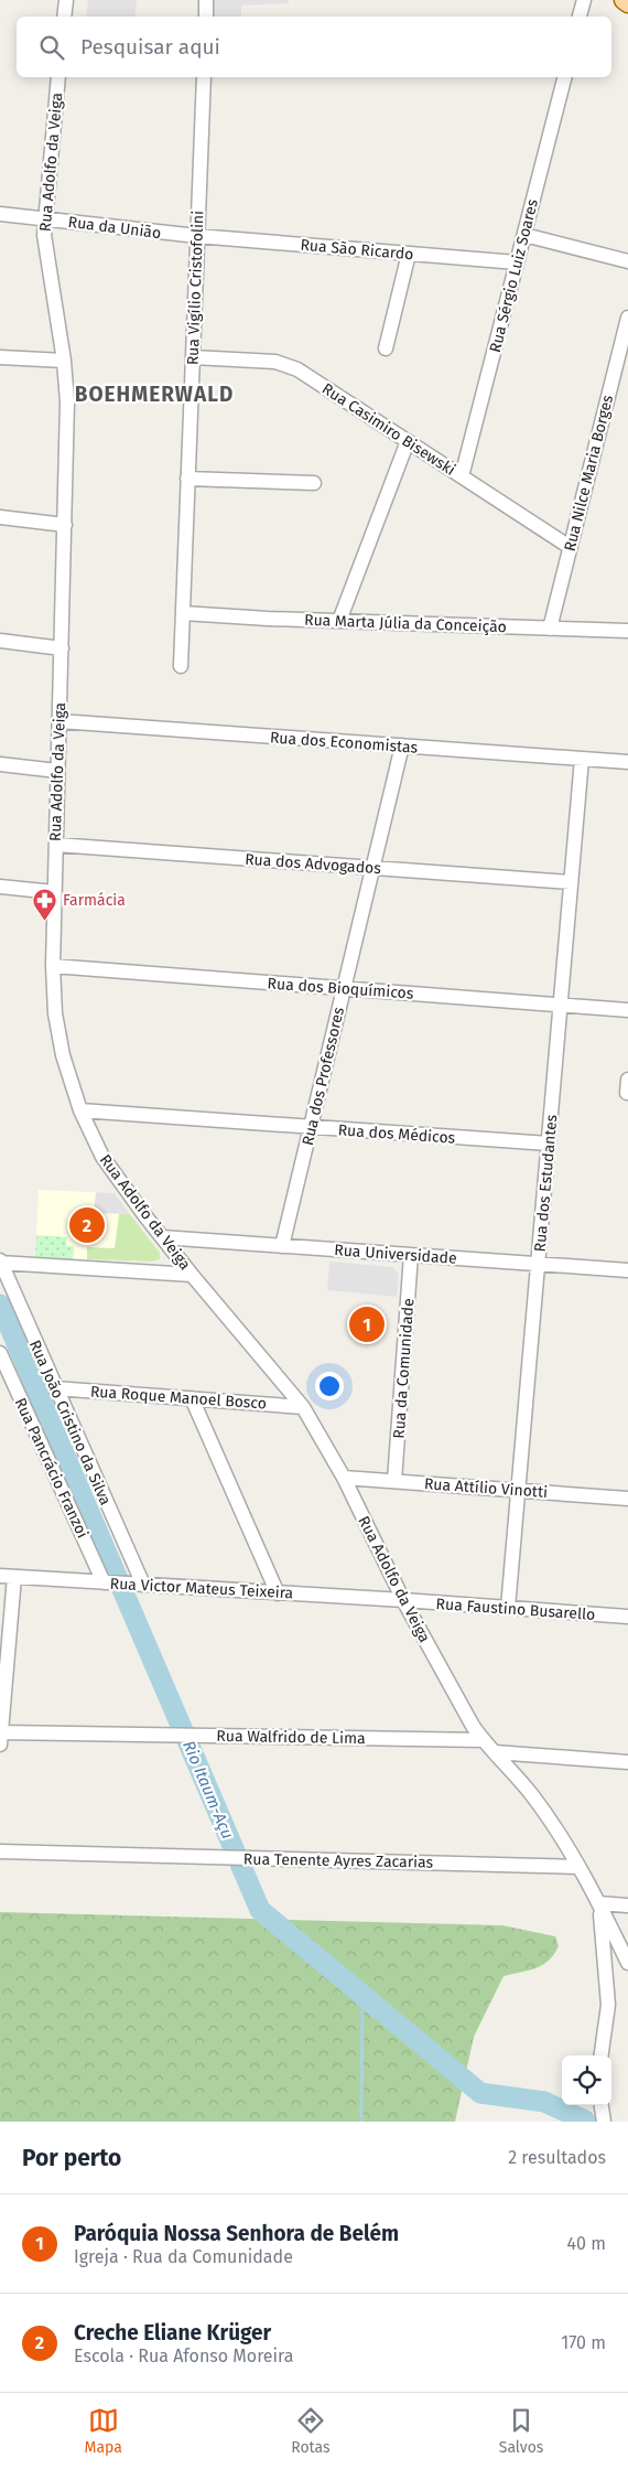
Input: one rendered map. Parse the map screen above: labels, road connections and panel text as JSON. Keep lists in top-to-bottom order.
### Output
{
  "streets": {
    "street": [
      "Rua Adolfo da Veiga",
      "Rua da União",
      "Rua São Ricardo",
      "Rua Sérgio Luiz Soares",
      "Rua Vigílio Cristofolini",
      "Rua Casimiro Bisewski",
      "Rua Nilce Maria Borges",
      "Rua Marta Júlia da Conceição",
      "Rua dos Economistas",
      "Rua dos Advogados",
      "Rua dos Bioquímicos",
      "Rua dos Professores",
      "Rua dos Médicos",
      "Rua dos Estudantes",
      "Rua Universidade",
      "Rua da Comunidade",
      "Rua Roque Manoel Bosco",
      "Rua João Cristino da Silva",
      "Rua Pancrácio Franzoi",
      "Rua Attílio Vinotti",
      "Rua Victor Mateus Teixeira",
      "Rua Faustino Busarello",
      "Rua Walfrido de Lima",
      "Rua Tenente Ayres Zacarias"
    ]
  },
  "crossings": [
    ["Rua Adolfo da Veiga", "Rua da União"],
    ["Rua Adolfo da Veiga", "Rua dos Economistas"],
    ["Rua Adolfo da Veiga", "Rua dos Advogados"],
    ["Rua Adolfo da Veiga", "Rua dos Bioquímicos"],
    ["Rua Adolfo da Veiga", "Rua dos Médicos"],
    ["Rua Adolfo da Veiga", "Rua Universidade"],
    ["Rua Adolfo da Veiga", "Rua Roque Manoel Bosco"],
    ["Rua Adolfo da Veiga", "Rua Attílio Vinotti"],
    ["Rua Adolfo da Veiga", "Rua Victor Mateus Teixeira"],
    ["Rua Adolfo da Veiga", "Rua Faustino Busarello"],
    ["Rua Adolfo da Veiga", "Rua Walfrido de Lima"],
    ["Rua Adolfo da Veiga", "Rua Tenente Ayres Zacarias"],
    ["Rua da União", "Rua São Ricardo"],
    ["Rua da União", "Rua Vigílio Cristofolini"],
    ["Rua São Ricardo", "Rua Sérgio Luiz Soares"],
    ["Rua São Ricardo", "Rua Vigílio Cristofolini"],
    ["Rua Sérgio Luiz Soares", "Rua Casimiro Bisewski"],
    ["Rua Vigílio Cristofolini", "Rua Casimiro Bisewski"],
    ["Rua Vigílio Cristofolini", "Rua Marta Júlia da Conceição"],
    ["Rua Casimiro Bisewski", "Rua Nilce Maria Borges"],
    ["Rua Nilce Maria Borges", "Rua Marta Júlia da Conceição"],
    ["Rua dos Economistas", "Rua dos Professores"],
    ["Rua dos Economistas", "Rua dos Estudantes"],
    ["Rua dos Advogados", "Rua dos Professores"],
    ["Rua dos Advogados", "Rua dos Estudantes"],
    ["Rua dos Bioquímicos", "Rua dos Professores"],
    ["Rua dos Bioquímicos", "Rua dos Estudantes"],
    ["Rua dos Professores", "Rua dos Médicos"],
    ["Rua dos Professores", "Rua Universidade"],
    ["Rua dos Médicos", "Rua dos Estudantes"],
    ["Rua dos Estudantes", "Rua Universidade"],
    ["Rua dos Estudantes", "Rua Attílio Vinotti"],
    ["Rua dos Estudantes", "Rua Faustino Busarello"],
    ["Rua Universidade", "Rua da Comunidade"],
    ["Rua da Comunidade", "Rua Attílio Vinotti"],
    ["Rua Roque Manoel Bosco", "Rua João Cristino da Silva"],
    ["Rua João Cristino da Silva", "Rua Victor Mateus Teixeira"],
    ["Rua Pancrácio Franzoi", "Rua Victor Mateus Teixeira"],
    ["Rua Victor Mateus Teixeira", "Rua Faustino Busarello"]
  ],
  "districts": ["BOEHMERWALD"],
  "water": ["Rio Itaum-Açu"],
  "places": {
    "pharmacy": ["Farmácia"]
  },
  "page": {
    "search": "Pesquisar aqui",
    "pins": ["2", "1"],
    "heading": ["Por perto", "2 resultados"],
    "list": [
      {
        "mark": "1",
        "name": "Paróquia Nossa Senhora de Belém",
        "note": "Igreja · Rua da Comunidade",
        "value": "40 m"
      },
      {
        "mark": "2",
        "name": "Creche Eliane Krüger",
        "note": "Escola · Rua Afonso Moreira",
        "value": "170 m"
      }
    ],
    "nav": ["Mapa", "Rotas", "Salvos"]
  }
}
